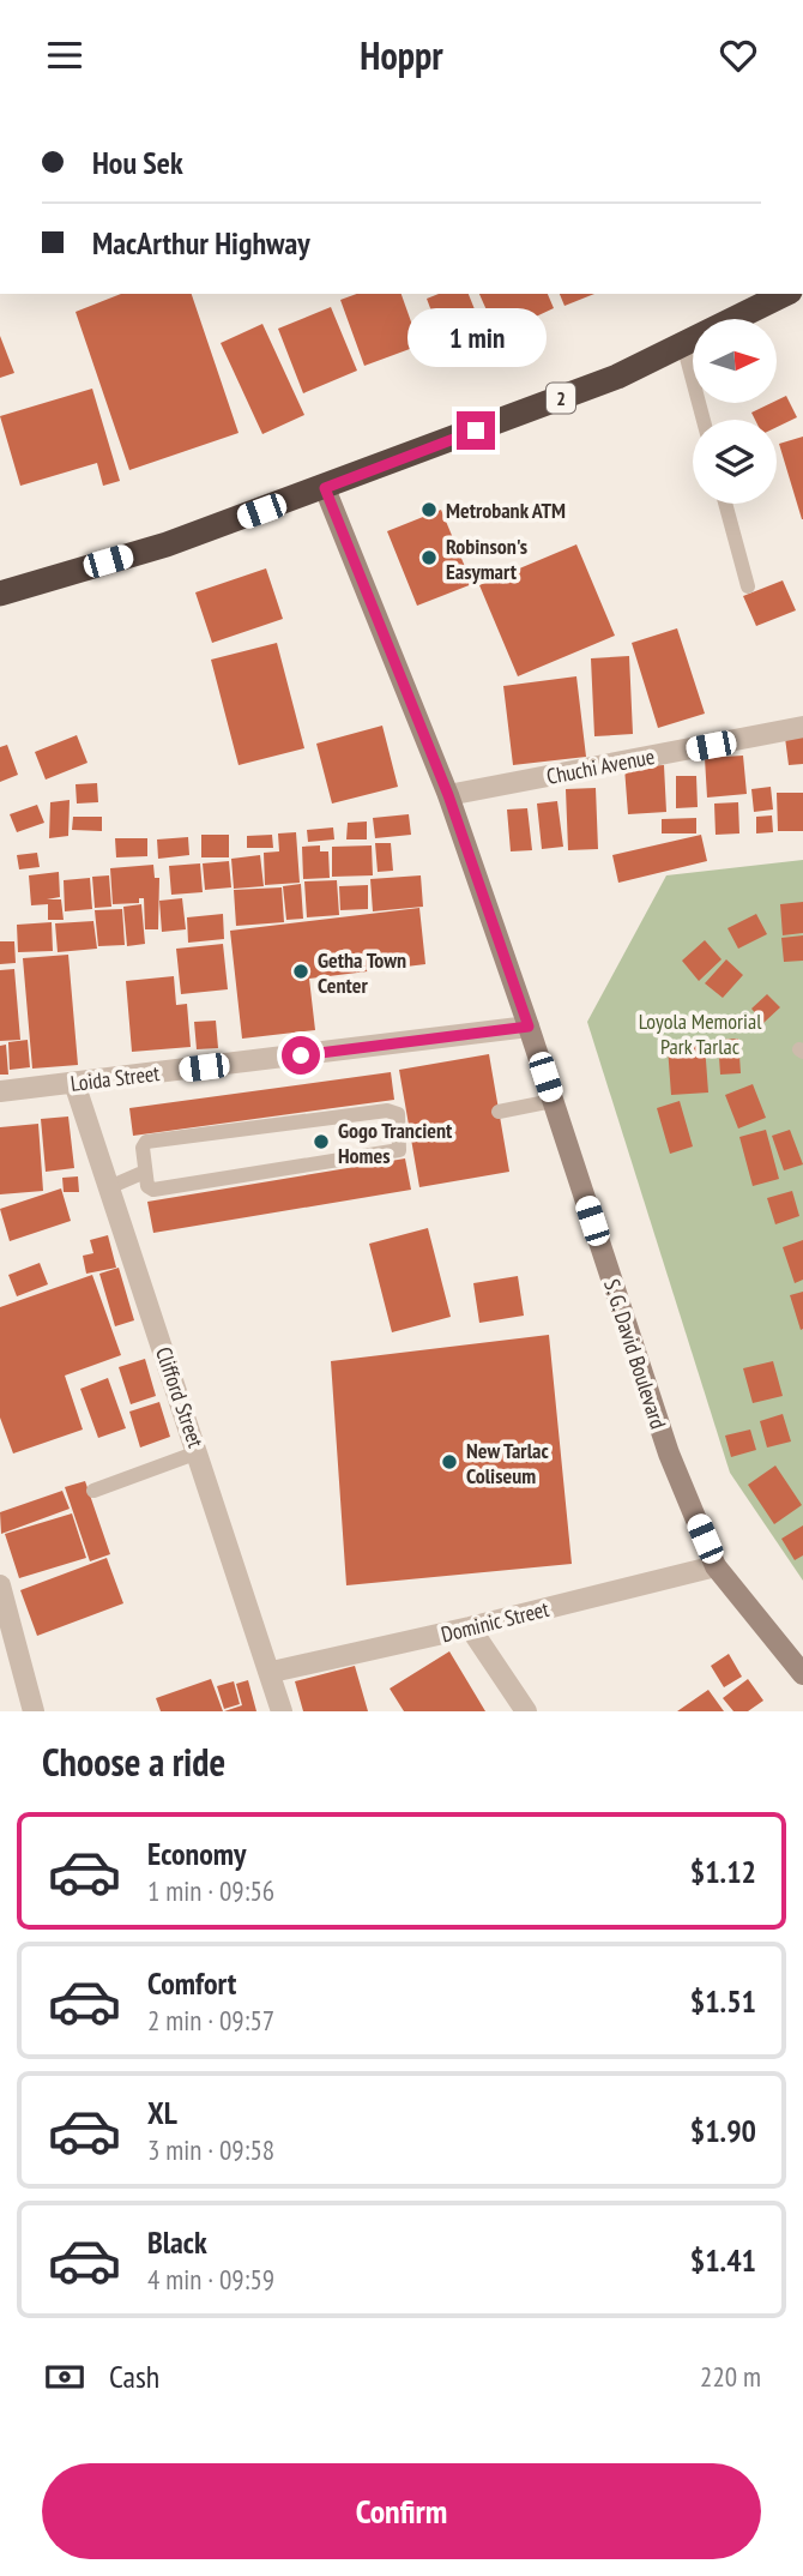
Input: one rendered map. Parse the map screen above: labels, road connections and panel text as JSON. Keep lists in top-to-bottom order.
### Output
{
  "streets": {
    "highway": ["2"],
    "street": [
      "Chuchi Avenue",
      "Loida Street",
      "S. G. David Boulevard",
      "Clifford Street",
      "Dominic Street"
    ]
  },
  "crossings": [
    ["2", "S. G. David Boulevard"],
    ["Chuchi Avenue", "S. G. David Boulevard"],
    ["Loida Street", "S. G. David Boulevard"],
    ["Loida Street", "Clifford Street"],
    ["S. G. David Boulevard", "Dominic Street"],
    ["Clifford Street", "Dominic Street"]
  ],
  "parks": ["Loyola Memorial Park Tarlac"],
  "places": [
    "Metrobank ATM",
    "Robinson's Easymart",
    "Getha Town Center",
    "Gogo Trancient Homes",
    "New Tarlac Coliseum"
  ],
  "north": "right",
  "page": {
    "header": "Hoppr",
    "banner": ["Hou Sek", "MacArthur Highway"],
    "bubble": "1 min",
    "heading": "Choose a ride",
    "list": [
      {
        "name": "Economy",
        "note": "1 min · 09:56",
        "value": "$1.12"
      },
      {
        "name": "Comfort",
        "note": "2 min · 09:57",
        "value": "$1.51"
      },
      {
        "name": "XL",
        "note": "3 min · 09:58",
        "value": "$1.90"
      },
      {
        "name": "Black",
        "note": "4 min · 09:59",
        "value": "$1.41"
      }
    ],
    "pay": ["Cash", "220 m"],
    "buttons": "Confirm"
  }
}
